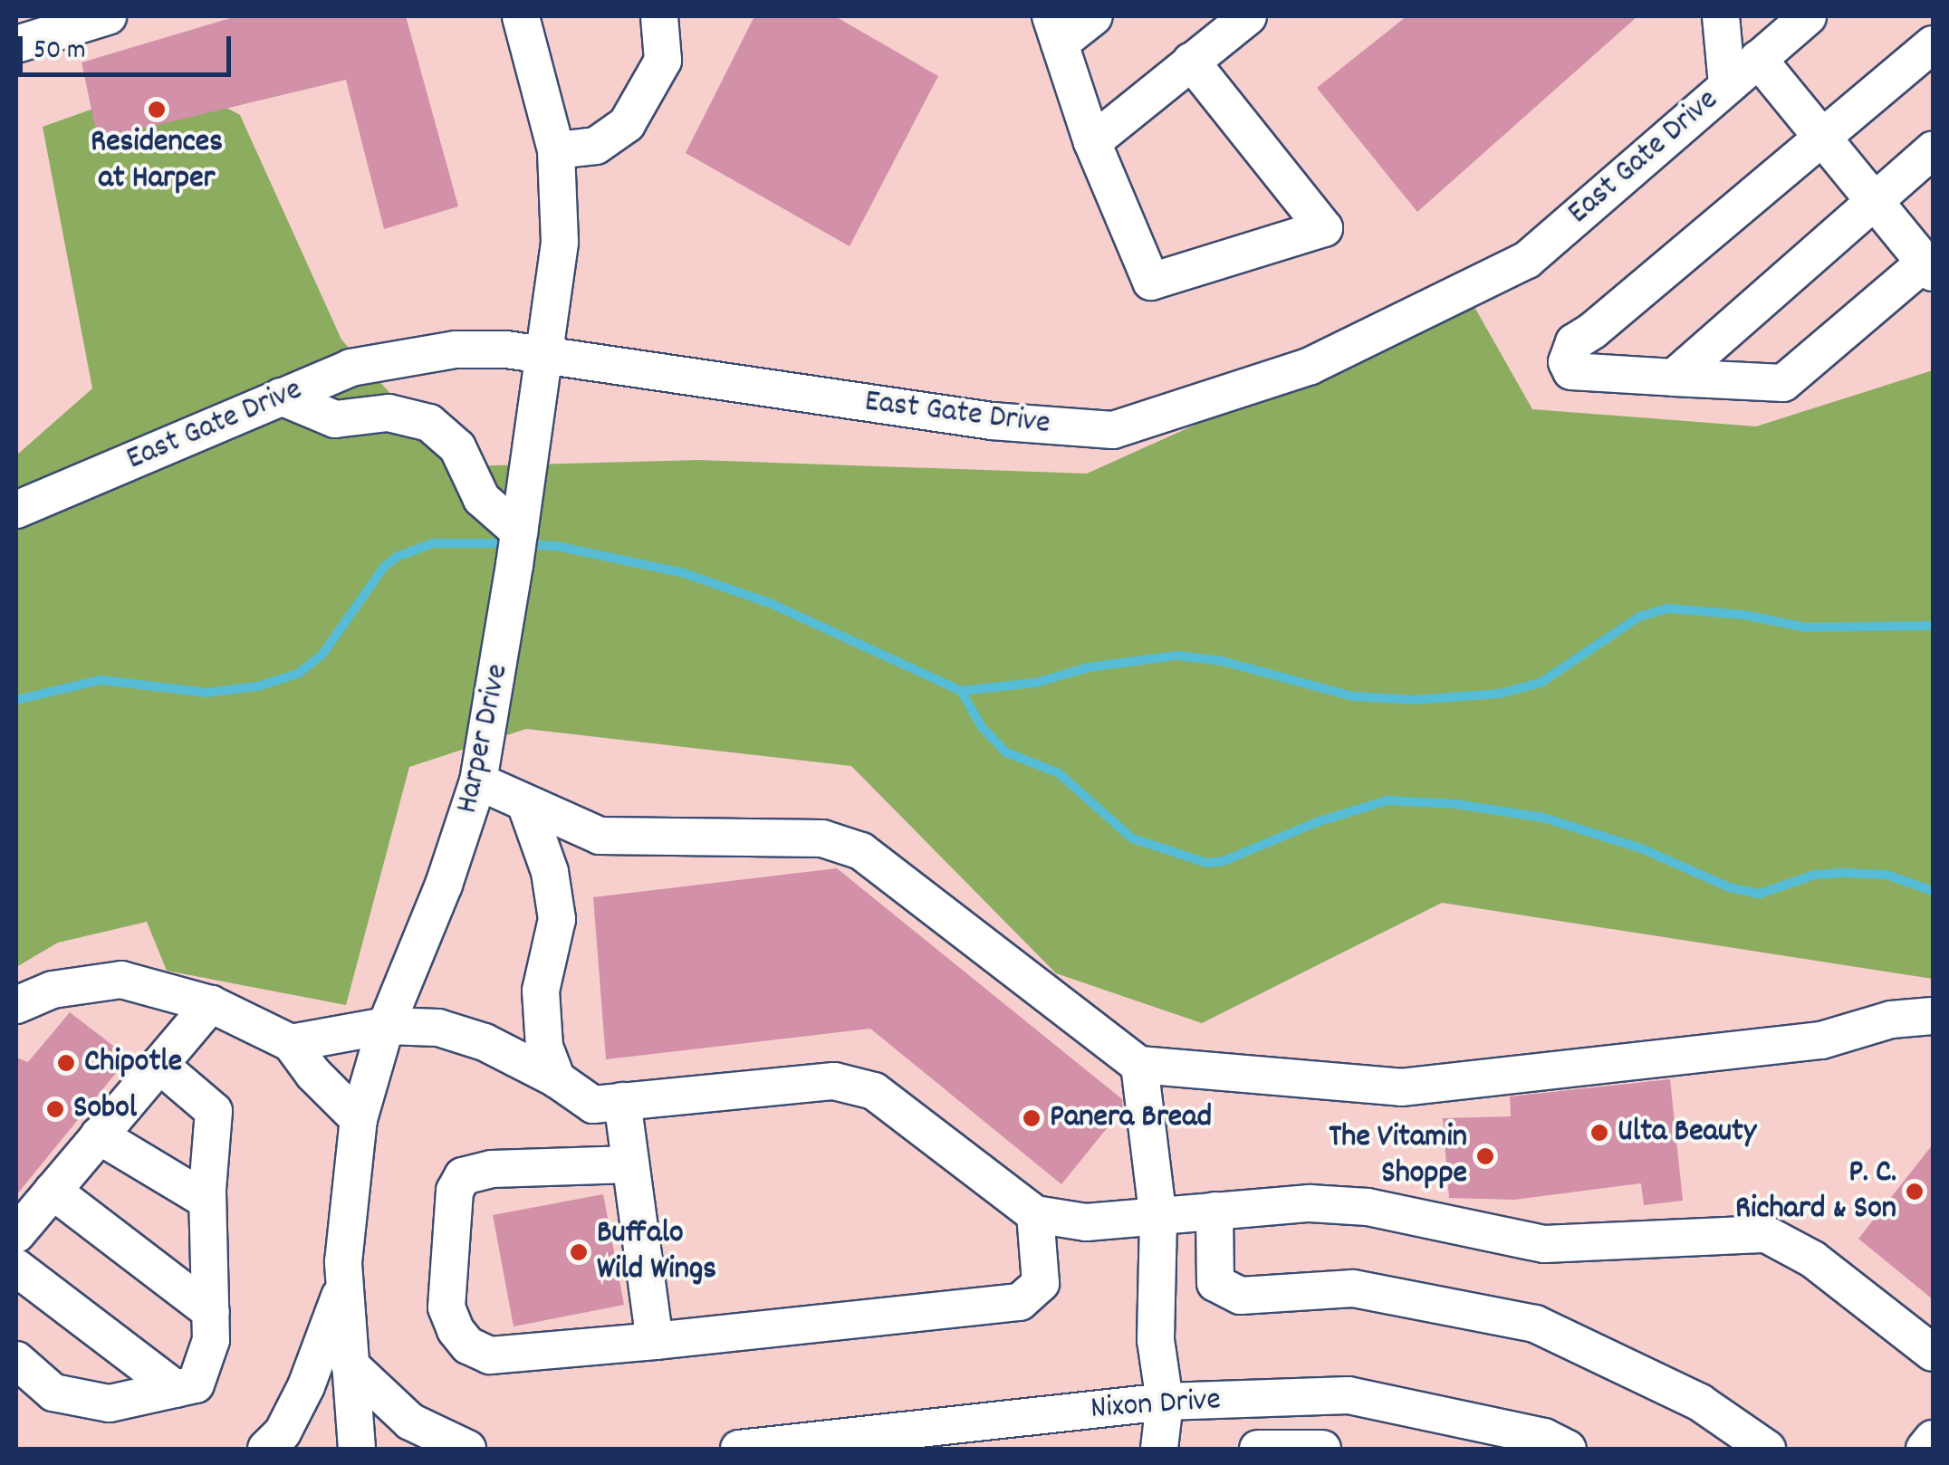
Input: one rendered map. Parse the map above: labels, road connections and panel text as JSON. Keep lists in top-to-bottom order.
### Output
{
  "streets": {
    "street": ["East Gate Drive", "Harper Drive", "Nixon Drive"]
  },
  "crossings": [
    ["East Gate Drive", "Harper Drive"]
  ],
  "places": [
    "Residences at Harper",
    "Chipotle",
    "Sobol",
    "Panera Bread",
    "Ulta Beauty",
    "The Vitamin Shoppe",
    "P. C. Richard & Son",
    "Buffalo Wild Wings"
  ],
  "scale_bar": "50 m"
}
